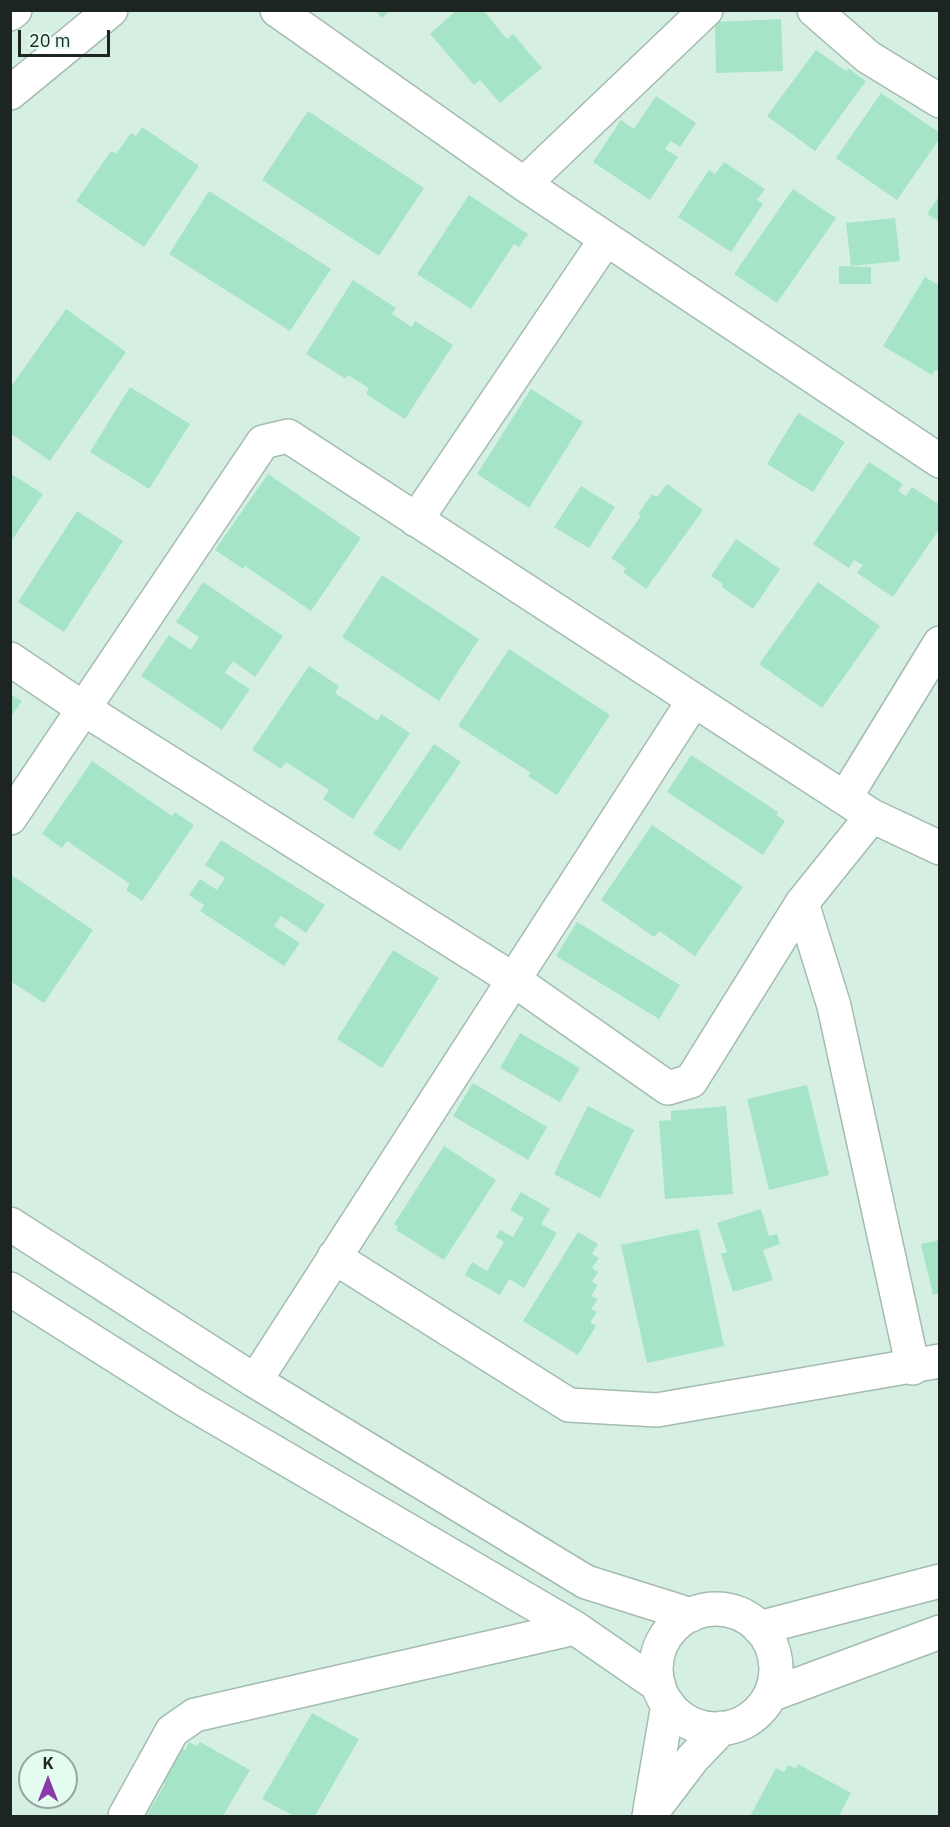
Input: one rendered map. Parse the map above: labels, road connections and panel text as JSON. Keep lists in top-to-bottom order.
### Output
{
  "scale_bar": "20 m",
  "north": "top"
}
